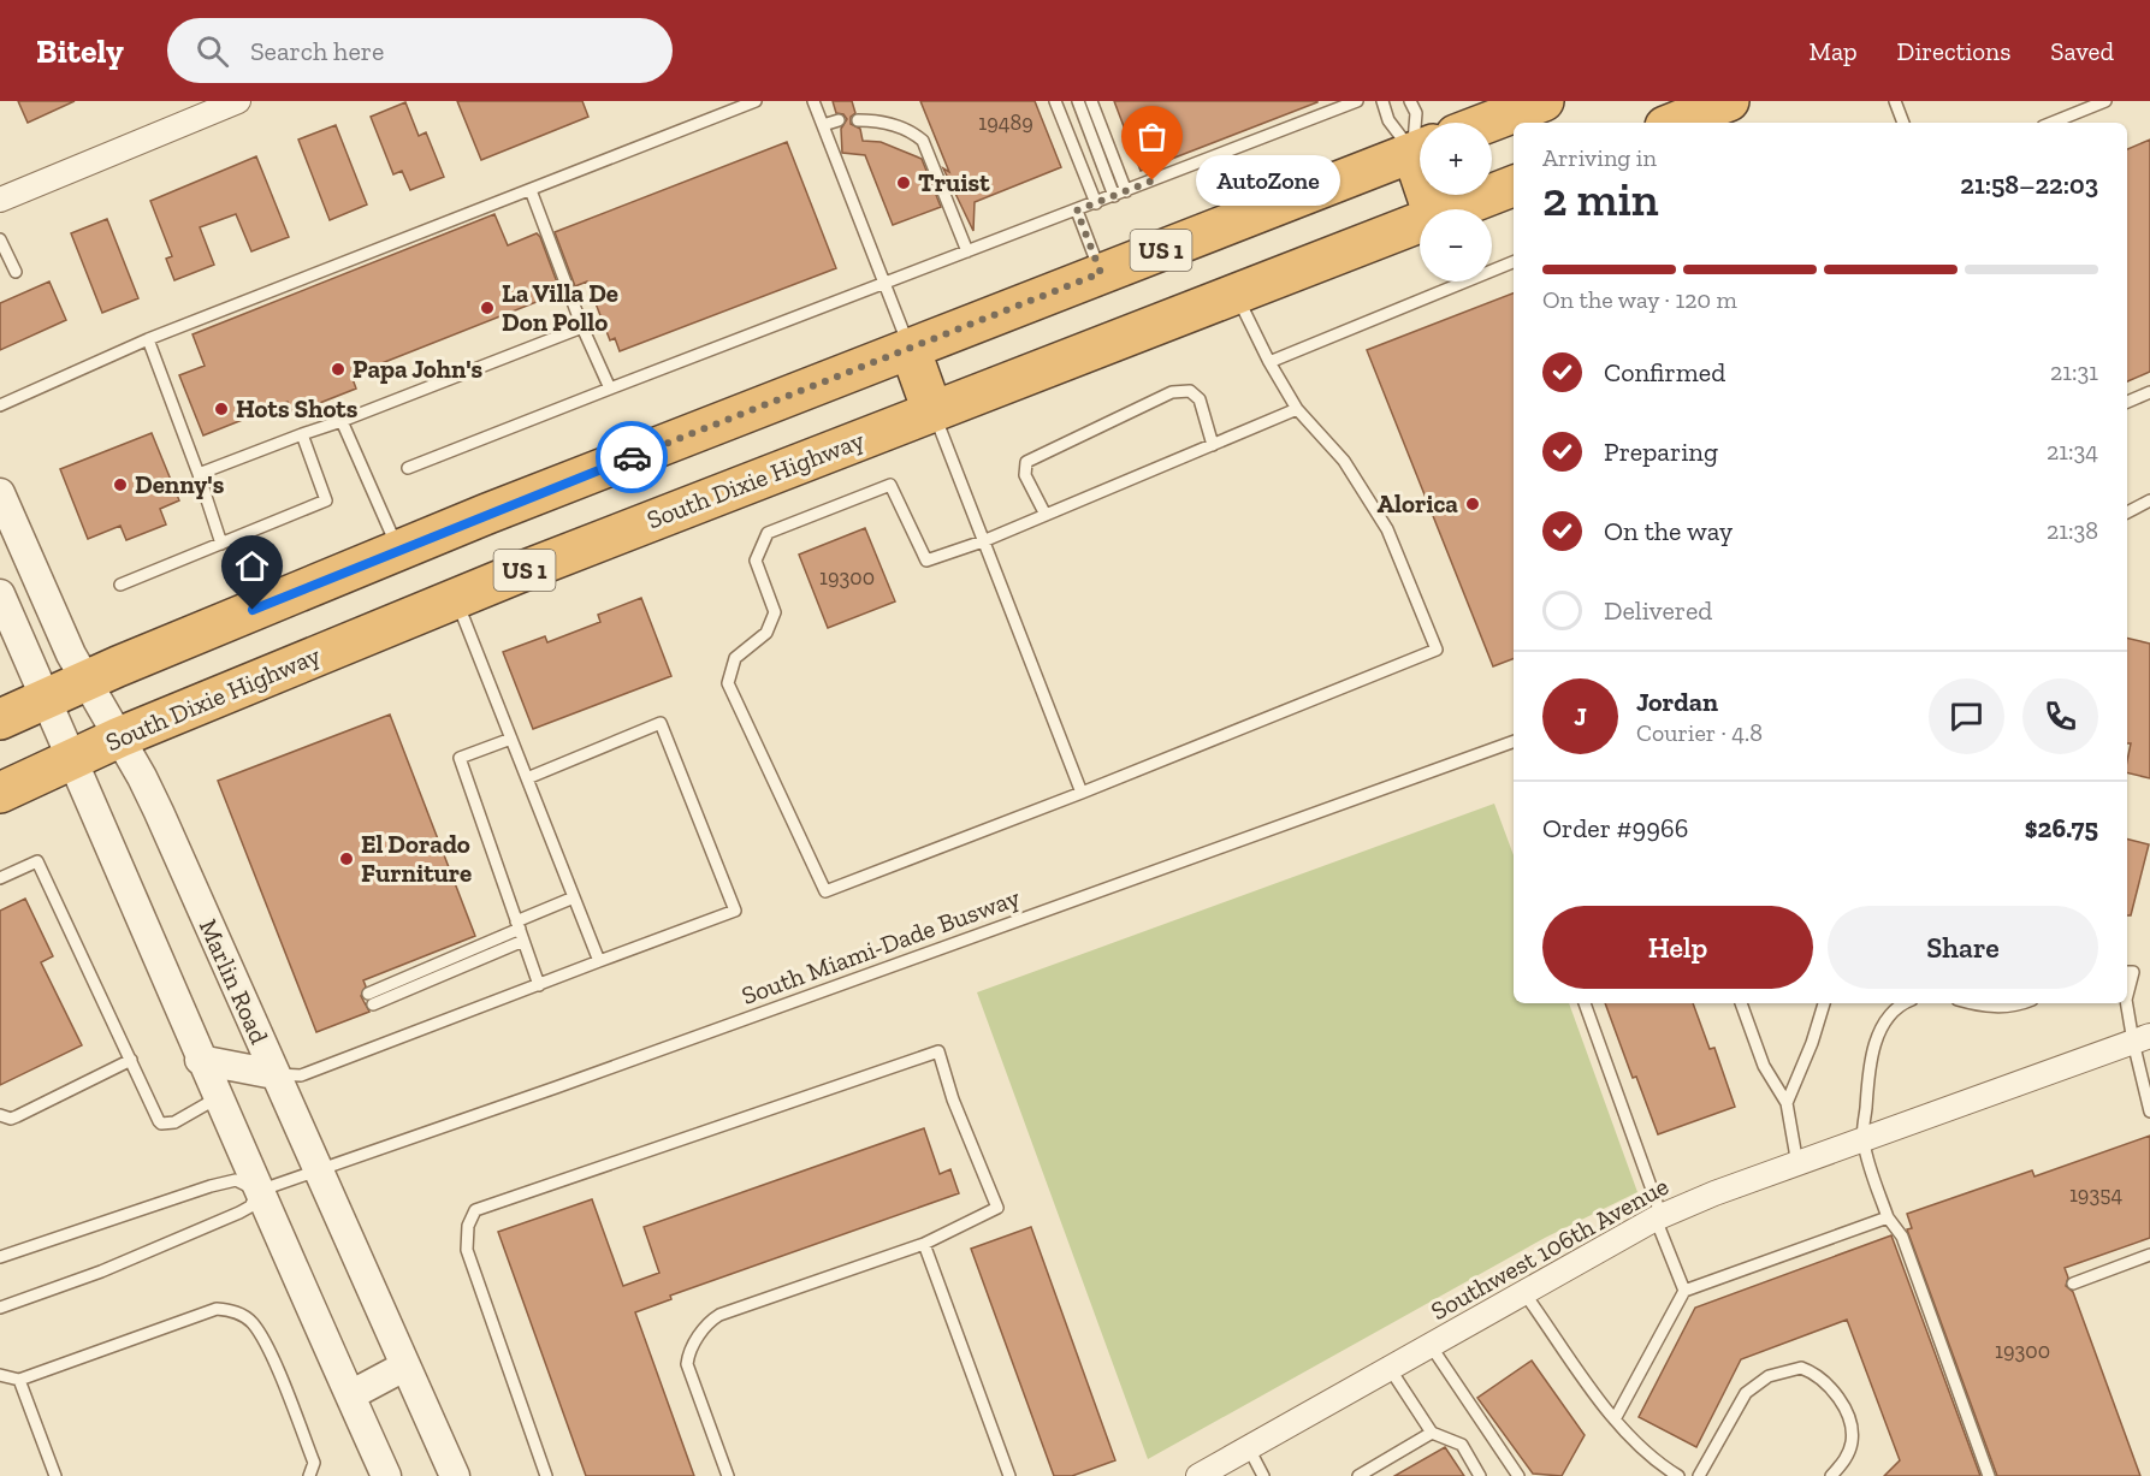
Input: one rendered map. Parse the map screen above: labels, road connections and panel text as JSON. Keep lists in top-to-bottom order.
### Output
{
  "streets": {
    "highway": ["US 1", "South Dixie Highway"],
    "street": ["Marlin Road", "Southwest 106th Avenue"],
    "lane": ["South Miami-Dade Busway"]
  },
  "crossings": [
    ["US 1", "Marlin Road"],
    ["South Dixie Highway", "Marlin Road"],
    ["South Miami-Dade Busway", "Marlin Road"]
  ],
  "places": [
    "AutoZone",
    "Truist",
    "La Villa De Don Pollo",
    "Papa John's",
    "Hots Shots",
    "Denny's",
    "Alorica",
    "El Dorado Furniture"
  ],
  "house_numbers": [
    "19489",
    "19300",
    "19354",
    "19300"
  ],
  "page": {
    "header": "Bitely",
    "search": "Search here",
    "nav": ["Map", "Directions", "Saved"],
    "map_buttons": ["+", "−"],
    "heading": ["2 min", "Arriving in", "21:58–22:03"],
    "panel": [
      "Jordan",
      "Courier · 4.8",
      "Order #9966",
      "$26.75"
    ],
    "bubble": "AutoZone",
    "bar": "On the way · 120 m",
    "list": [
      ["Confirmed", "21:31"],
      ["Preparing", "21:34"],
      ["On the way", "21:38"],
      "Delivered"
    ],
    "round": "J",
    "buttons": ["Help", "Share"]
  }
}
